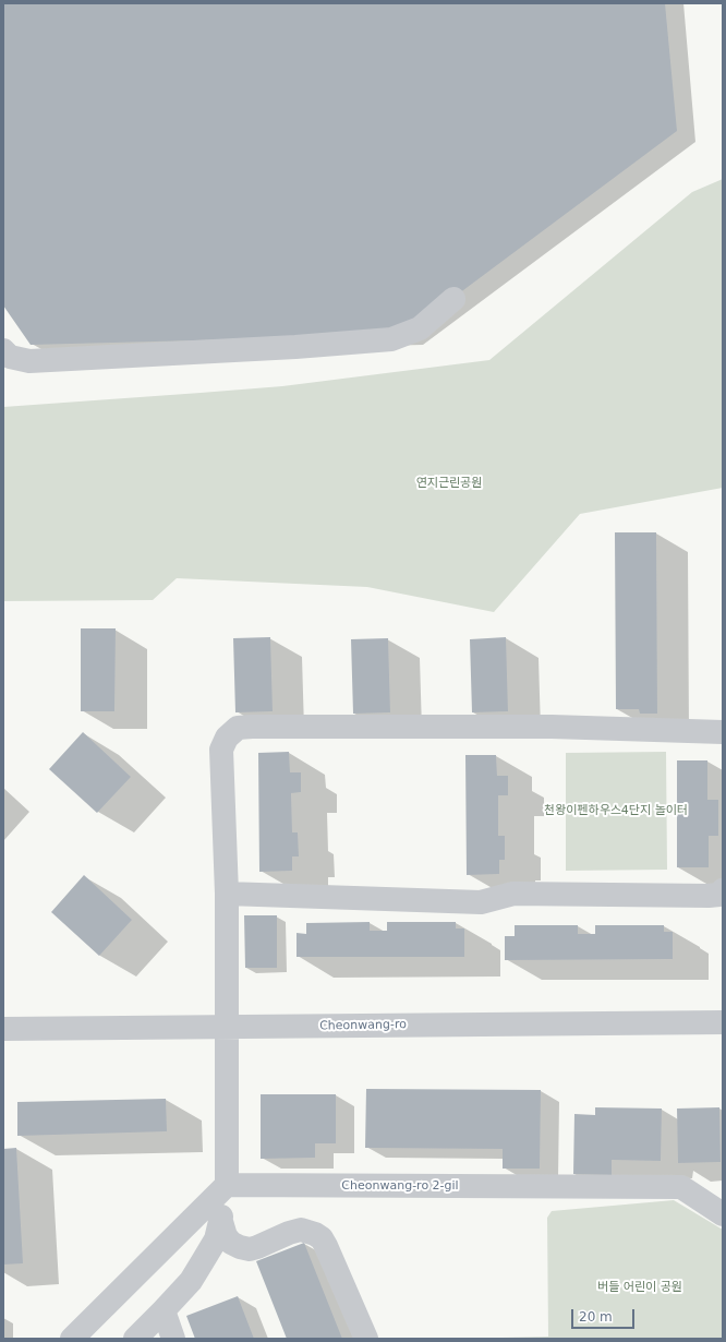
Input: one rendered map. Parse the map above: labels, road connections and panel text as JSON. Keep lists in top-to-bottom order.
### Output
{
  "streets": {
    "street": ["Cheonwang-ro", "Cheonwang-ro 2-gil"]
  },
  "parks": ["연지근린공원", "천왕이펜하우스4단지 놀이터", "버들 어린이 공원"],
  "scale_bar": "20 m"
}
